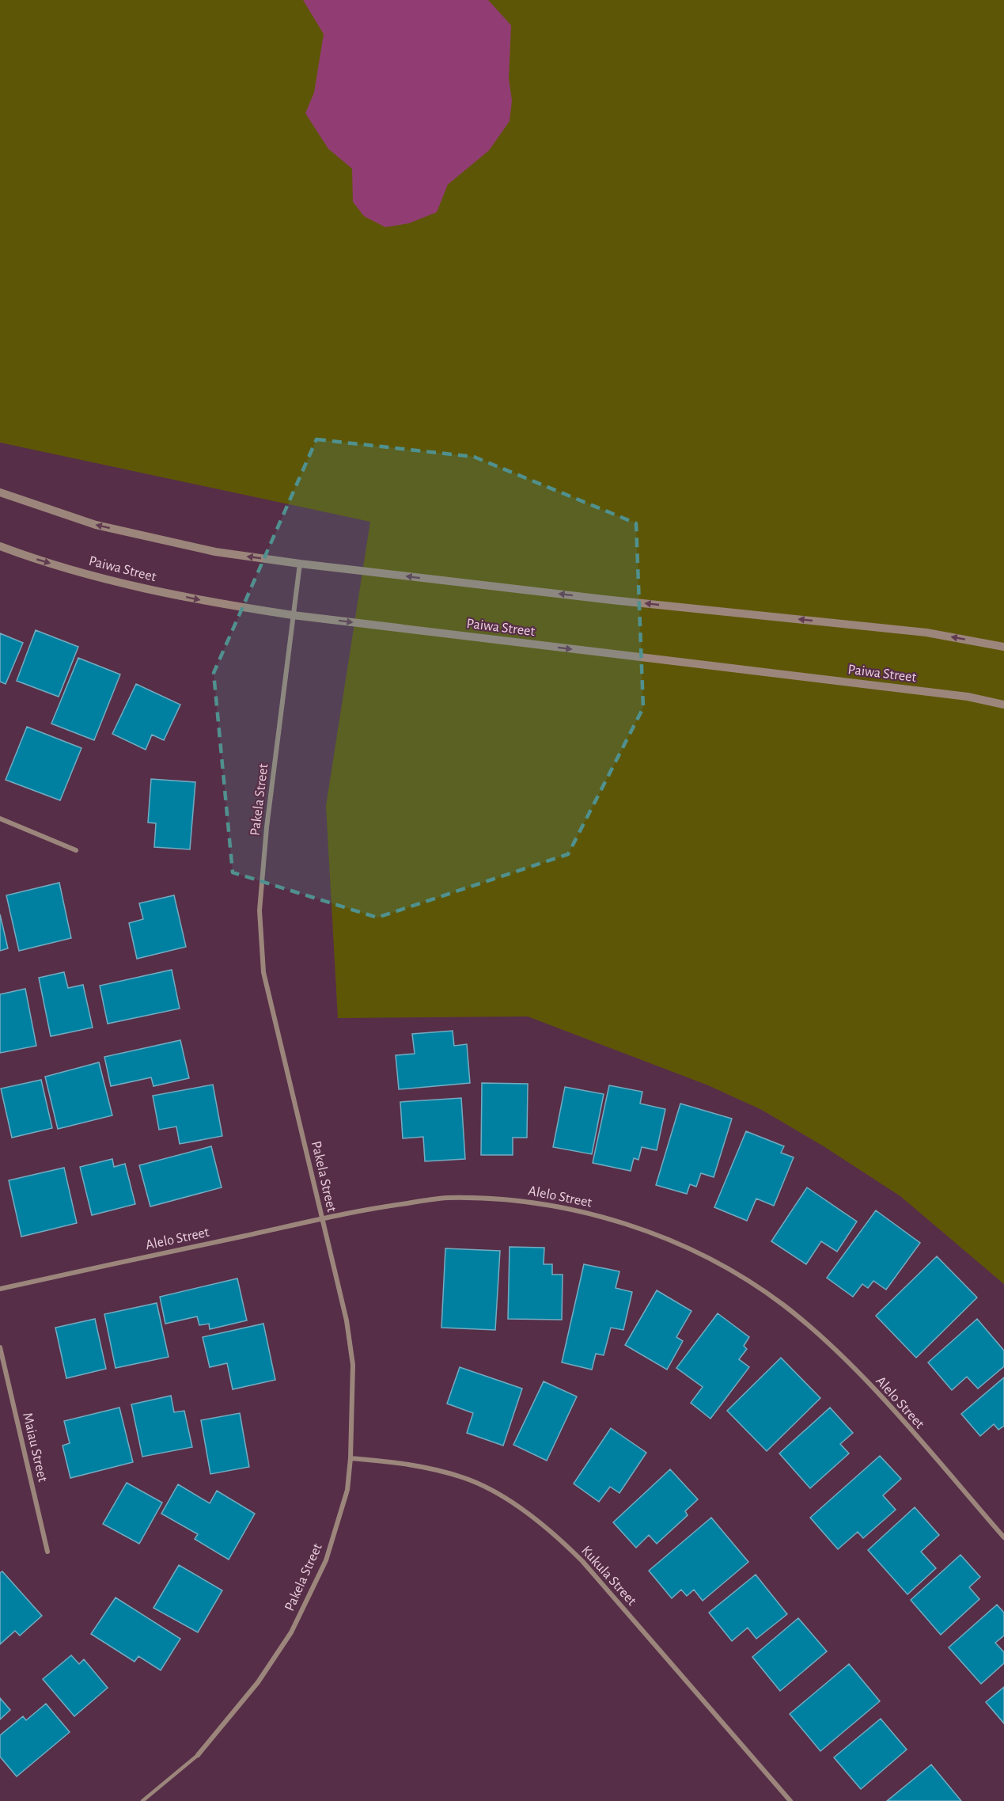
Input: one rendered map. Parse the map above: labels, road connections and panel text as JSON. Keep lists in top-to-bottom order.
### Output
{
  "streets": {
    "street": [
      "Paiwa Street",
      "Pakela Street",
      "Alelo Street",
      "Maiau Street",
      "Kukula Street"
    ]
  },
  "crossings": [
    ["Paiwa Street", "Pakela Street"],
    ["Pakela Street", "Alelo Street"],
    ["Pakela Street", "Kukula Street"]
  ]
}
